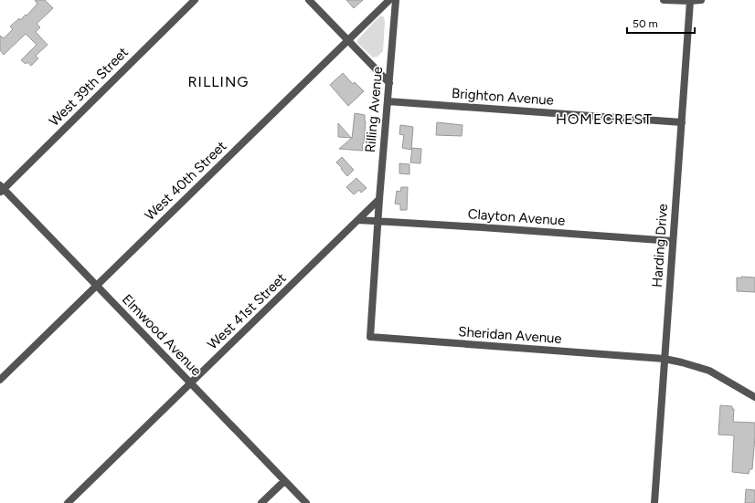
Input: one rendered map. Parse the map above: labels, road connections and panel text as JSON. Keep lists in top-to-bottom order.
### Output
{
  "streets": {
    "street": [
      "West 39th Street",
      "Brighton Avenue",
      "Rilling Avenue",
      "West 40th Street",
      "Clayton Avenue",
      "Harding Drive",
      "West 41st Street",
      "Elmwood Avenue",
      "Sheridan Avenue"
    ]
  },
  "crossings": [
    ["West 39th Street", "Elmwood Avenue"],
    ["Brighton Avenue", "Rilling Avenue"],
    ["Brighton Avenue", "Harding Drive"],
    ["Rilling Avenue", "Clayton Avenue"],
    ["Rilling Avenue", "West 41st Street"],
    ["Rilling Avenue", "Sheridan Avenue"],
    ["West 40th Street", "Elmwood Avenue"],
    ["Clayton Avenue", "Harding Drive"],
    ["Clayton Avenue", "West 41st Street"],
    ["Clayton Avenue", "Sheridan Avenue"],
    ["Harding Drive", "Sheridan Avenue"],
    ["West 41st Street", "Elmwood Avenue"]
  ],
  "districts": ["RILLING", "HOMECREST"],
  "scale_bar": "50 m"
}
